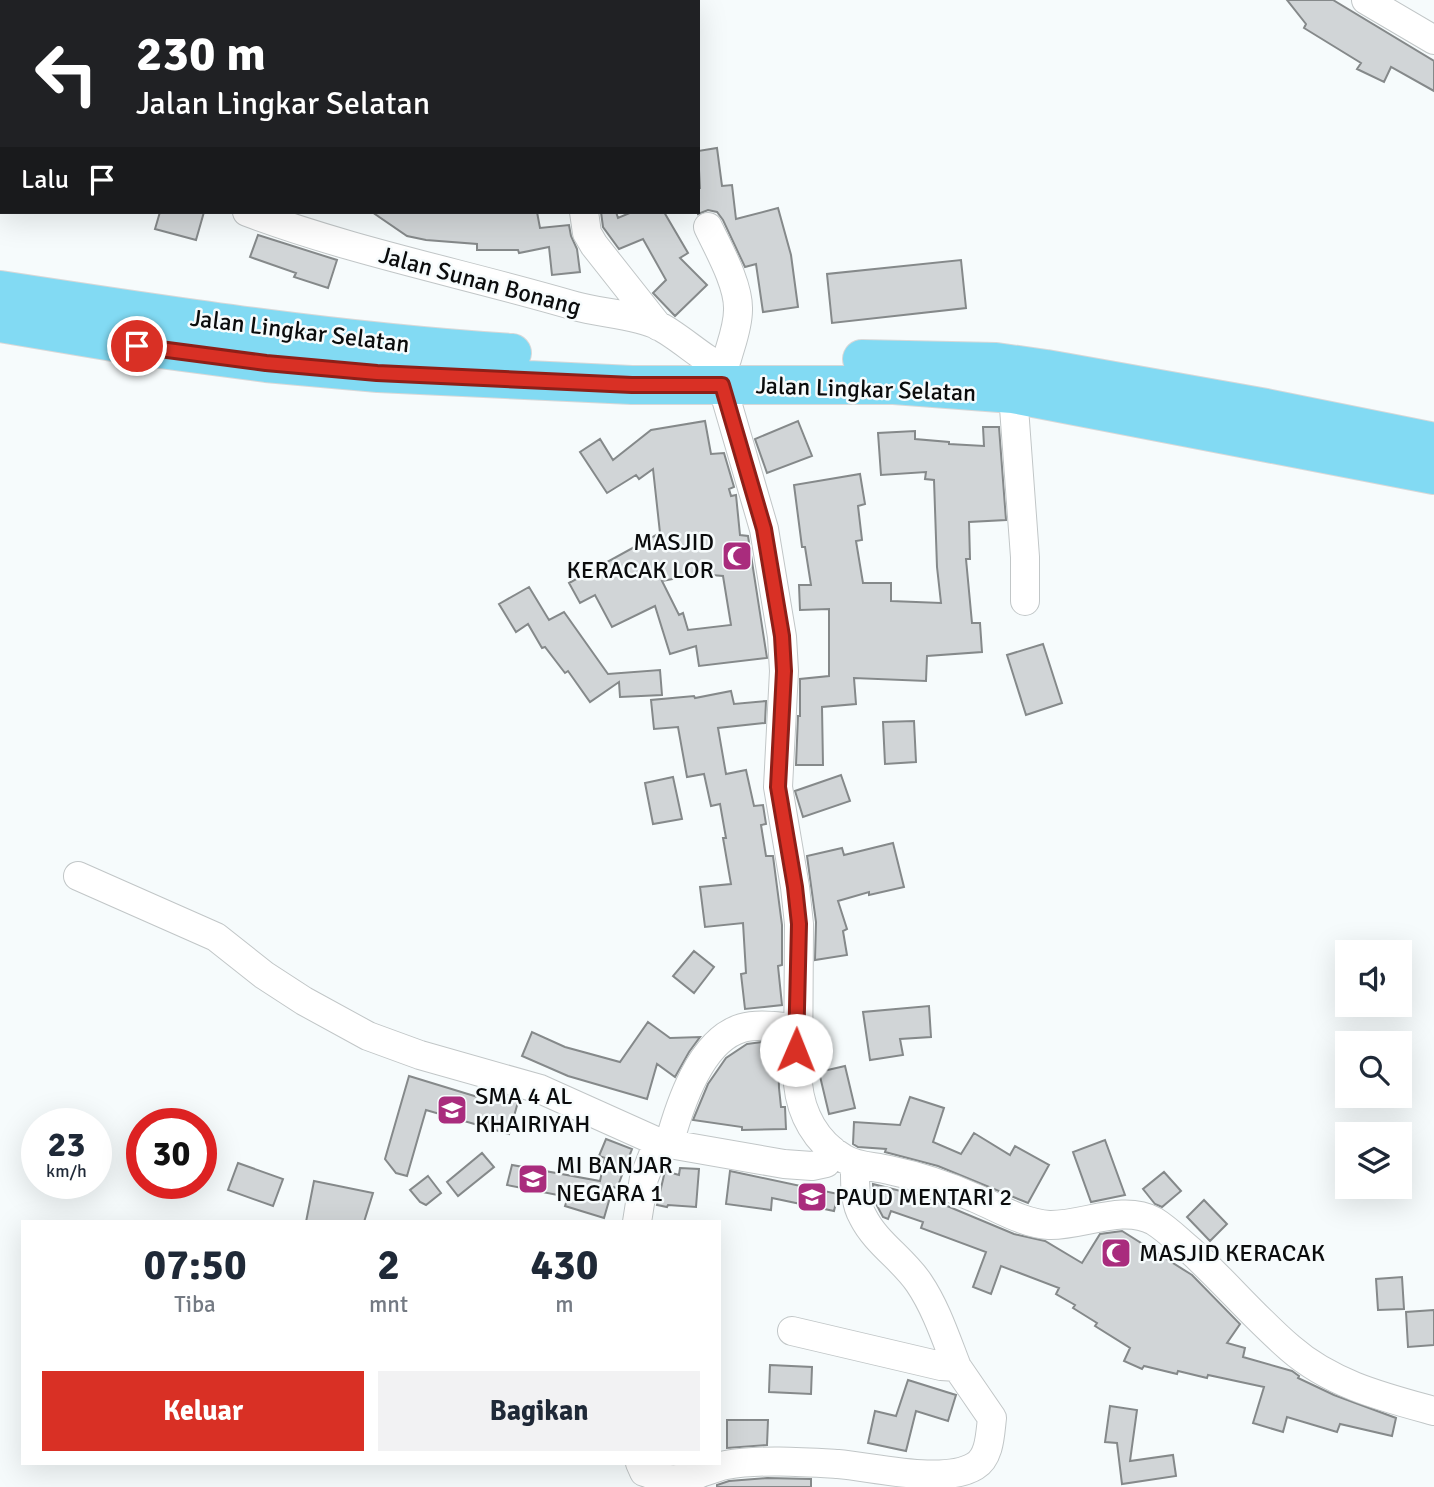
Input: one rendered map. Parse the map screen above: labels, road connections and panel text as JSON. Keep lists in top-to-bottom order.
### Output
{
  "streets": {
    "highway": ["Jalan Lingkar Selatan"],
    "street": ["Jalan Sunan Bonang"]
  },
  "crossings": [
    ["Jalan Sunan Bonang", "Jalan Lingkar Selatan"]
  ],
  "places": {
    "mosque": ["MASJID KERACAK LOR", "MASJID KERACAK"],
    "school or university": ["SMA 4 AL KHAIRIYAH", "MI BANJAR NEGARA 1", "PAUD MENTARI 2"]
  },
  "page": {
    "turn": ["230 m", "Jalan Lingkar Selatan"],
    "then": "Lalu",
    "speed": "23 km/h",
    "limit": "30",
    "eta": [
      "07:50",
      "Tiba",
      "2",
      "mnt",
      "430",
      "m"
    ],
    "buttons": ["Keluar", "Bagikan"]
  }
}
